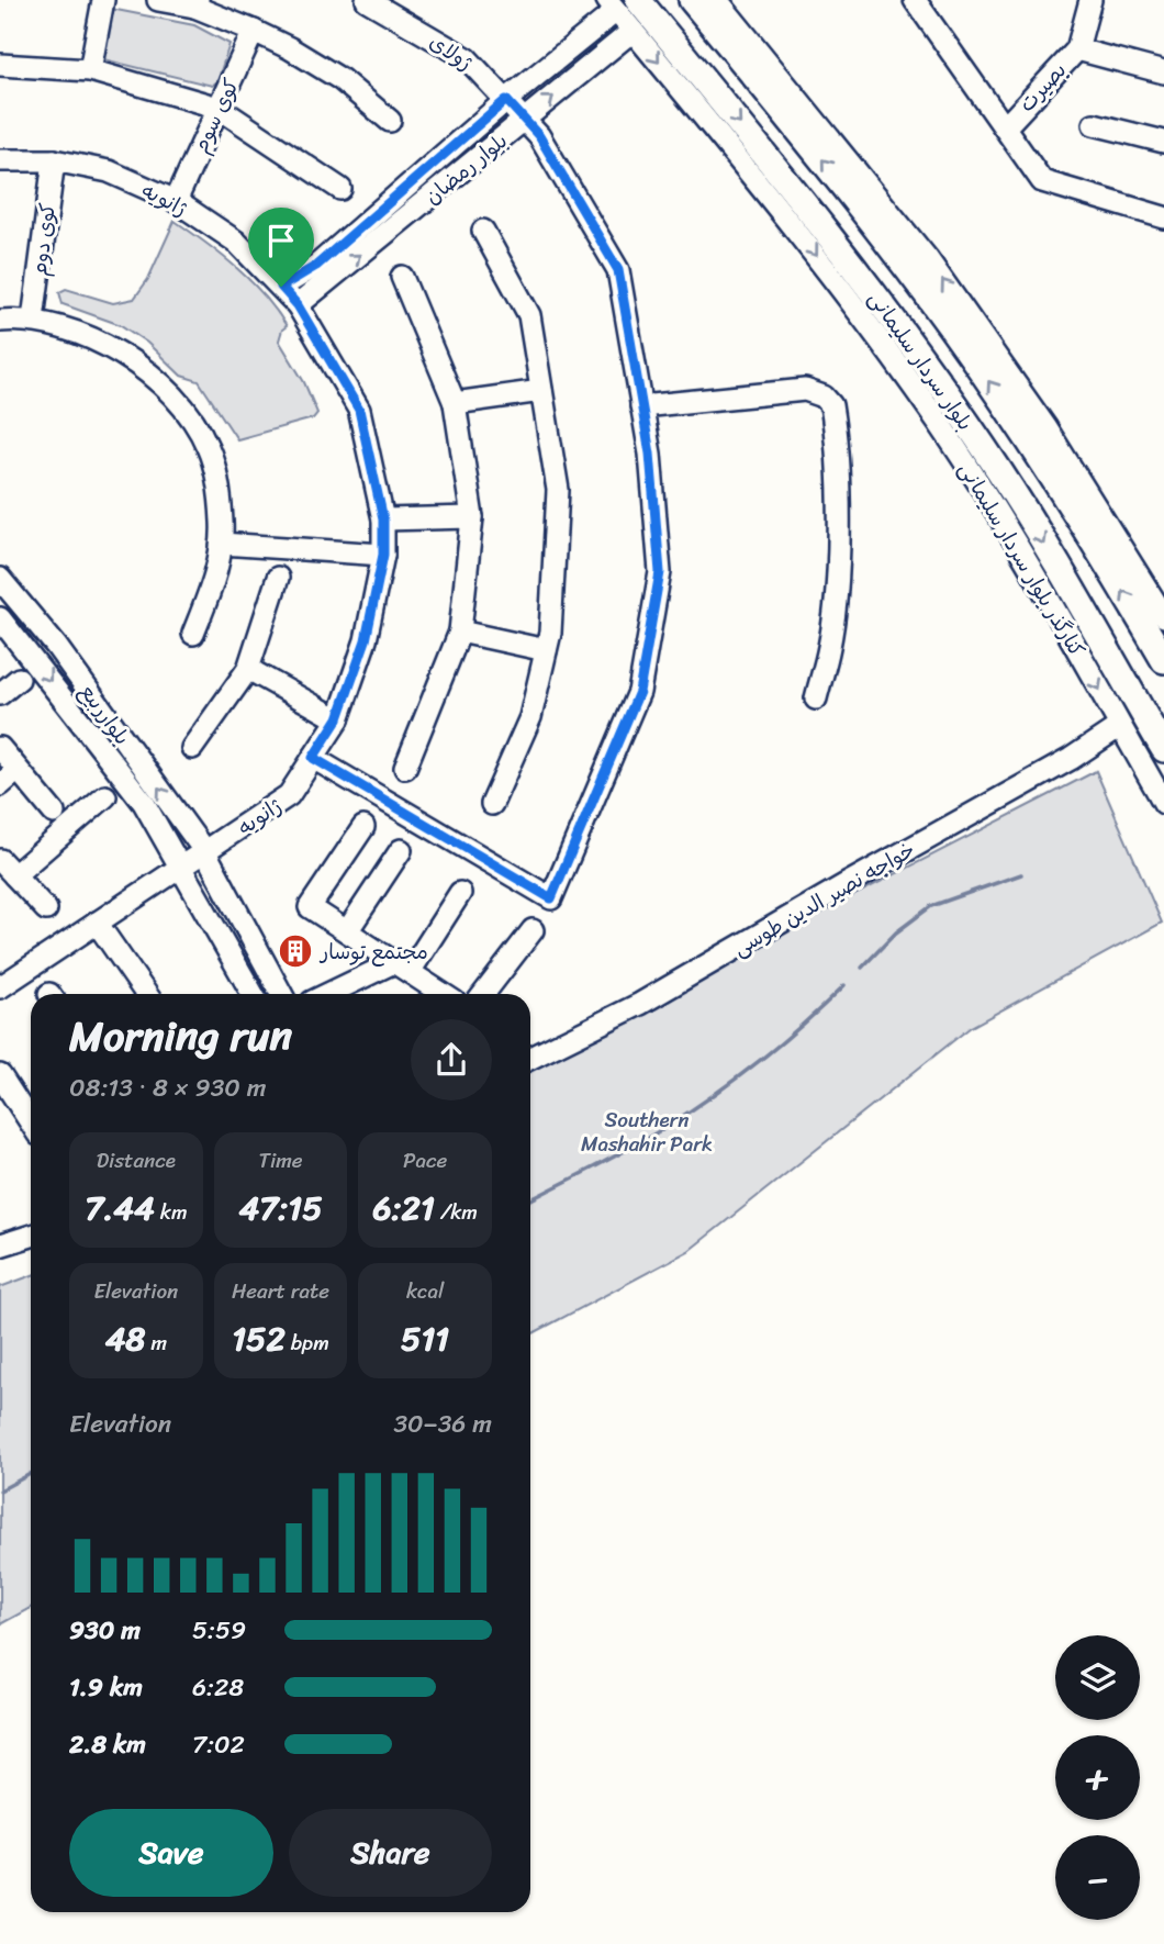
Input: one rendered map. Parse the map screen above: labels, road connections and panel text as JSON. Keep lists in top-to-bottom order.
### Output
{
  "streets": {
    "main road": ["بلوار سردار سلیمانی"],
    "street": [
      "ژولای",
      "بصیرت",
      "کوی سوم",
      "بلوار رمضان",
      "ژانویه",
      "کوی دوم",
      "کنارگذر بلوار سردار سلیمانی",
      "بلوارربیع",
      "خواجه نصیر الدین طوسی"
    ]
  },
  "crossings": [
    ["ژولای", "بلوار رمضان"],
    ["ژولای", "ژانویه"],
    ["کوی سوم", "ژانویه"],
    ["بلوار رمضان", "ژانویه"],
    ["بلوار رمضان", "بلوار سردار سلیمانی"],
    ["بلوار رمضان", "کنارگذر بلوار سردار سلیمانی"],
    ["ژانویه", "کوی دوم"],
    ["ژانویه", "بلوارربیع"],
    ["بلوار سردار سلیمانی", "کنارگذر بلوار سردار سلیمانی"],
    ["کنارگذر بلوار سردار سلیمانی", "خواجه نصیر الدین طوسی"]
  ],
  "parks": ["Southern Mashahir Park"],
  "places": {
    "building": ["مجتمع توسار"]
  },
  "page": {
    "heading": ["Morning run", "08:13 · 8 × 930 m"],
    "stats": [
      ["Distance", "7.44 km"],
      ["Time", "47:15"],
      ["Pace", "6:21 /km"],
      ["Elevation", "48 m"],
      ["Heart rate", "152 bpm"],
      ["kcal", "511"]
    ],
    "chart": ["Elevation", "30–36 m"],
    "list": [
      {
        "name": "930 m",
        "note": "5:59"
      },
      {
        "name": "1.9 km",
        "note": "6:28"
      },
      {
        "name": "2.8 km",
        "note": "7:02"
      }
    ],
    "map_buttons": ["+", "−"],
    "buttons": ["Save", "Share"]
  }
}
